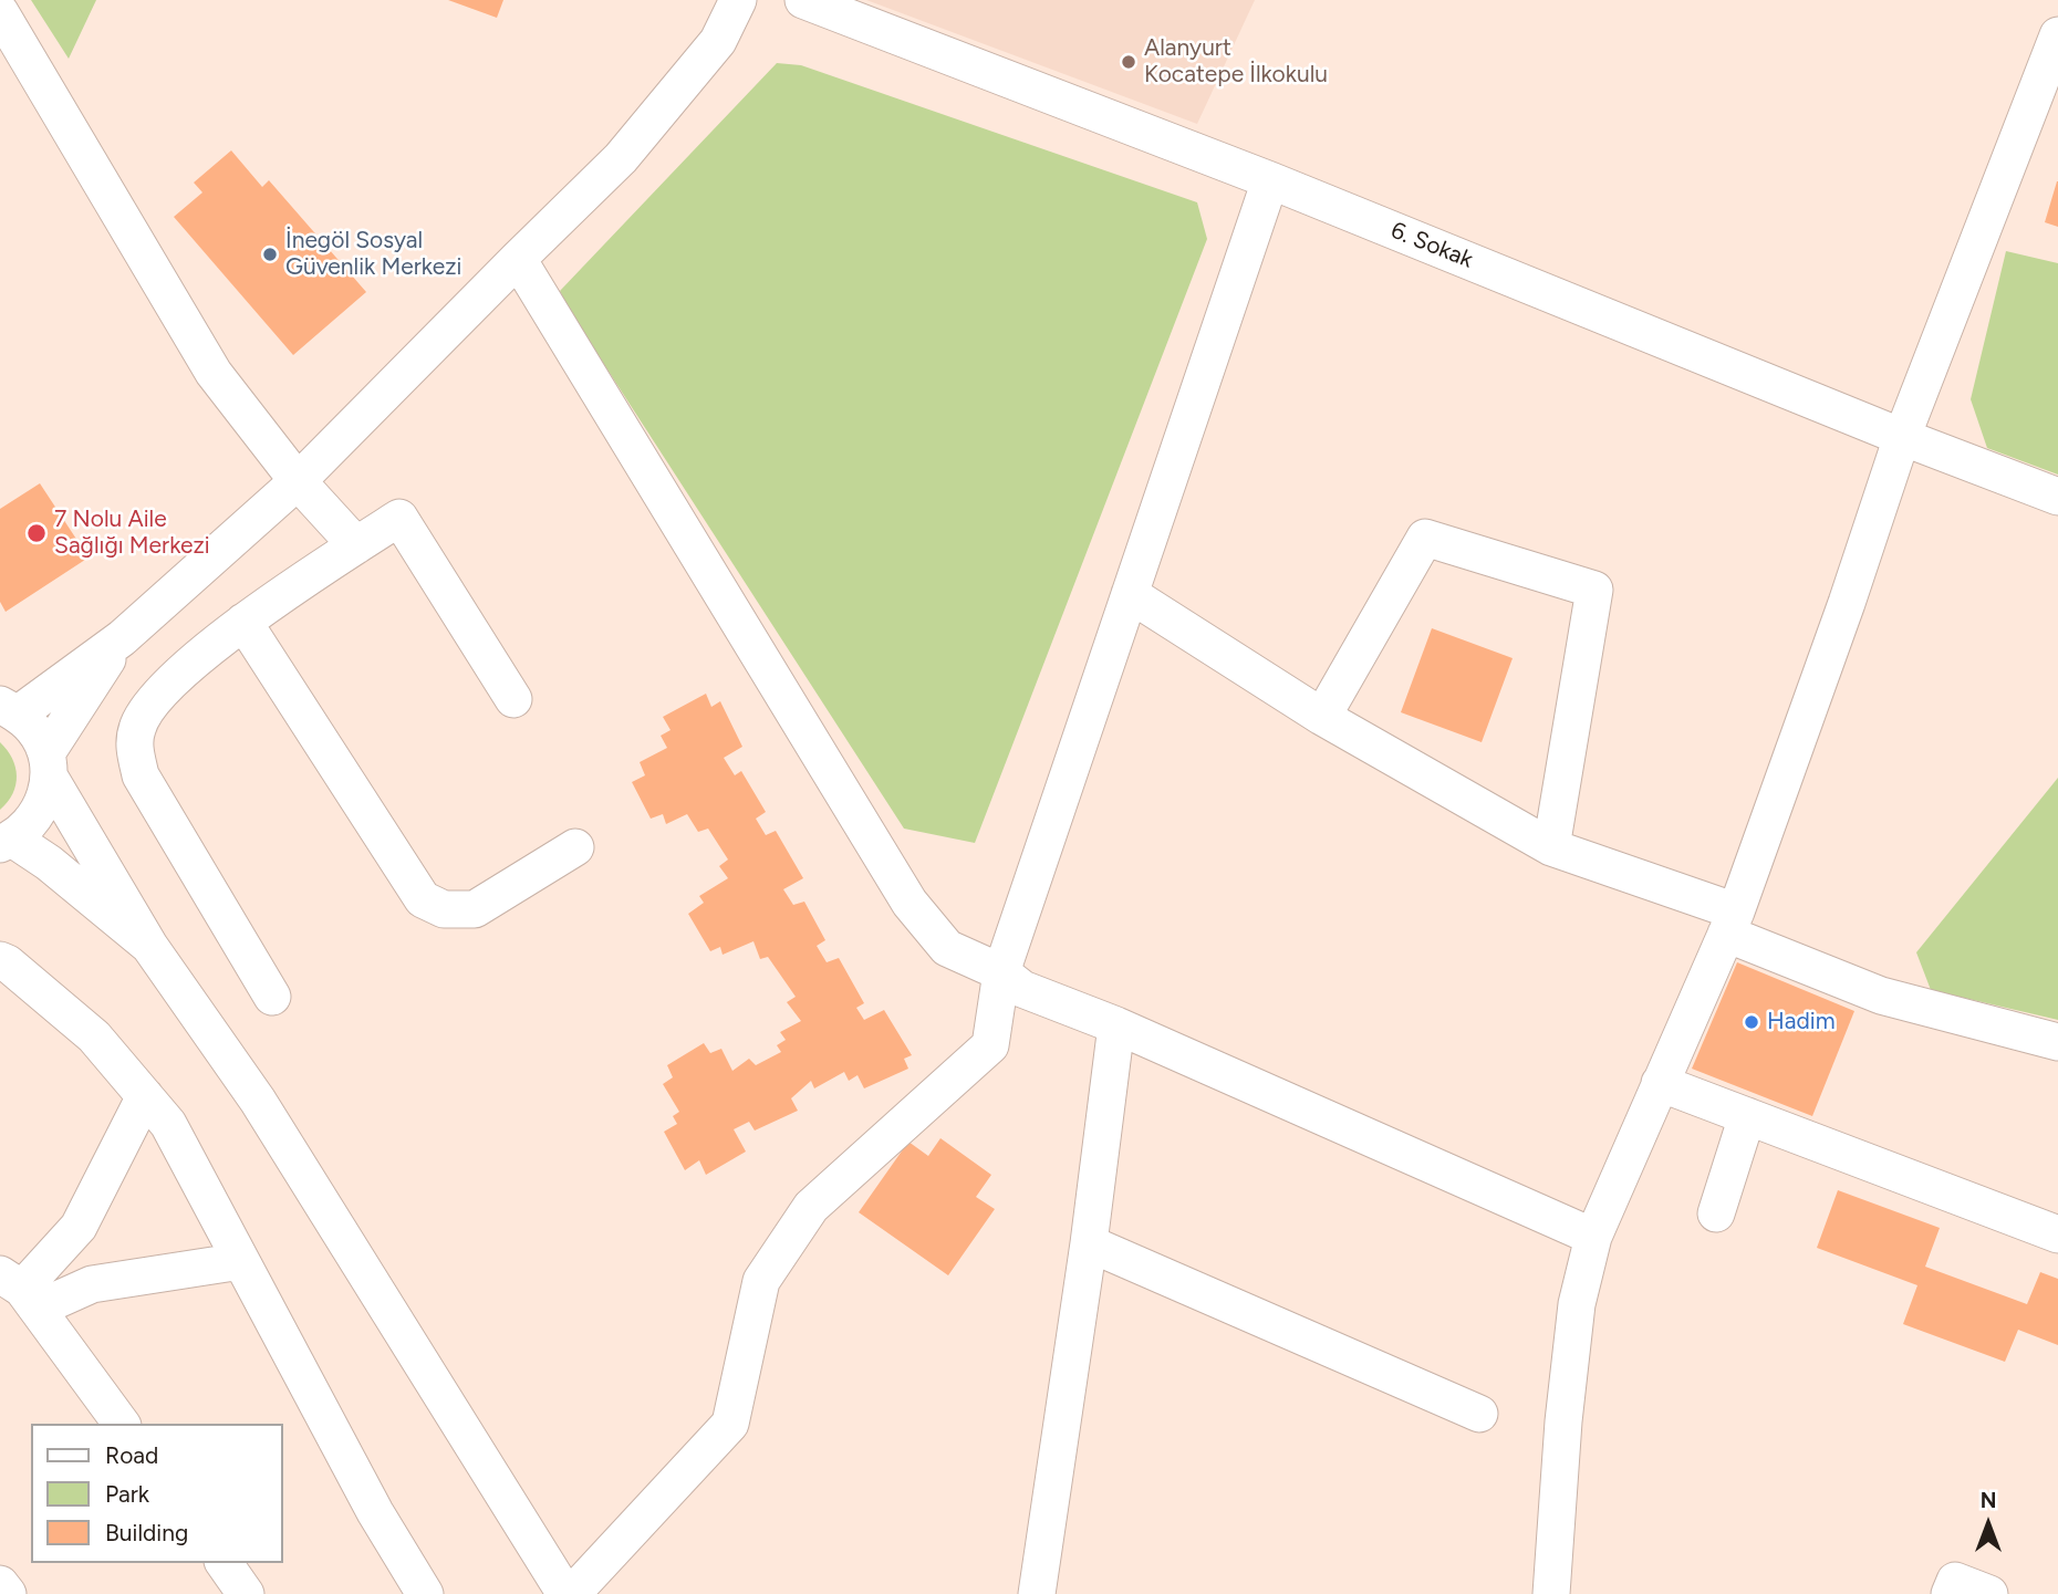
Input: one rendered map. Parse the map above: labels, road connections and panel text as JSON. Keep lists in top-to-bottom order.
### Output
{
  "streets": {
    "street": ["6. Sokak"]
  },
  "places": [
    "Alanyurt Kocatepe İlkokulu",
    "İnegöl Sosyal Güvenlik Merkezi",
    "7 Nolu Aile Sağlığı Merkezi",
    "Hadim"
  ],
  "legend": ["Road", "Park", "Building"],
  "north": "top"
}
